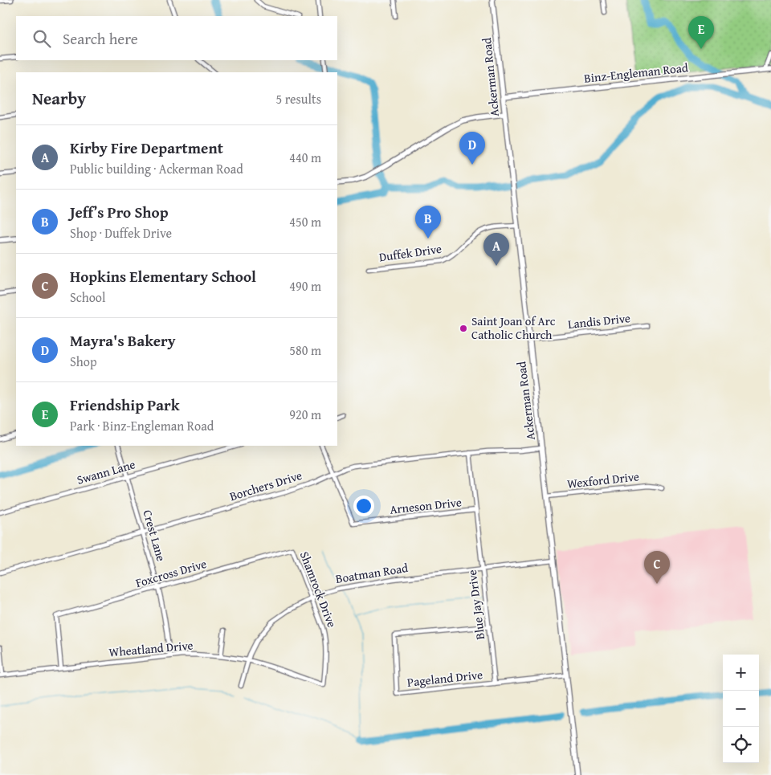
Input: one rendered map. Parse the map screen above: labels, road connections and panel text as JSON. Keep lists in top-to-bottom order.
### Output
{
  "streets": {
    "street": [
      "Binz-Engleman Road",
      "Ackerman Road",
      "Duffek Drive",
      "Landis Drive",
      "Swann Lane",
      "Wexford Drive",
      "Borchers Drive",
      "Arneson Drive",
      "Crest Lane",
      "Foxcross Drive",
      "Boatman Road",
      "Shamrock Drive",
      "Blue Jay Drive",
      "Wheatland Drive",
      "Pageland Drive"
    ]
  },
  "crossings": [
    ["Binz-Engleman Road", "Ackerman Road"],
    ["Ackerman Road", "Duffek Drive"],
    ["Ackerman Road", "Landis Drive"],
    ["Ackerman Road", "Wexford Drive"],
    ["Ackerman Road", "Borchers Drive"],
    ["Ackerman Road", "Boatman Road"],
    ["Swann Lane", "Crest Lane"],
    ["Borchers Drive", "Arneson Drive"],
    ["Borchers Drive", "Crest Lane"],
    ["Borchers Drive", "Blue Jay Drive"],
    ["Arneson Drive", "Blue Jay Drive"],
    ["Crest Lane", "Foxcross Drive"],
    ["Crest Lane", "Wheatland Drive"],
    ["Foxcross Drive", "Shamrock Drive"],
    ["Foxcross Drive", "Wheatland Drive"],
    ["Boatman Road", "Shamrock Drive"],
    ["Boatman Road", "Blue Jay Drive"],
    ["Boatman Road", "Wheatland Drive"],
    ["Shamrock Drive", "Wheatland Drive"],
    ["Blue Jay Drive", "Pageland Drive"]
  ],
  "places": ["Saint Joan of Arc Catholic Church"],
  "page": {
    "pins": [
      "E",
      "D",
      "B",
      "A",
      "C"
    ],
    "search": "Search here",
    "heading": ["Nearby", "5 results"],
    "list": [
      {
        "mark": "A",
        "name": "Kirby Fire Department",
        "note": "Public building · Ackerman Road",
        "value": "440 m"
      },
      {
        "mark": "B",
        "name": "Jeff’s Pro Shop",
        "note": "Shop · Duffek Drive",
        "value": "450 m"
      },
      {
        "mark": "C",
        "name": "Hopkins Elementary School",
        "note": "School",
        "value": "490 m"
      },
      {
        "mark": "D",
        "name": "Mayra's Bakery",
        "note": "Shop",
        "value": "580 m"
      },
      {
        "mark": "E",
        "name": "Friendship Park",
        "note": "Park · Binz-Engleman Road",
        "value": "920 m"
      }
    ],
    "map_buttons": ["+", "−"]
  }
}
